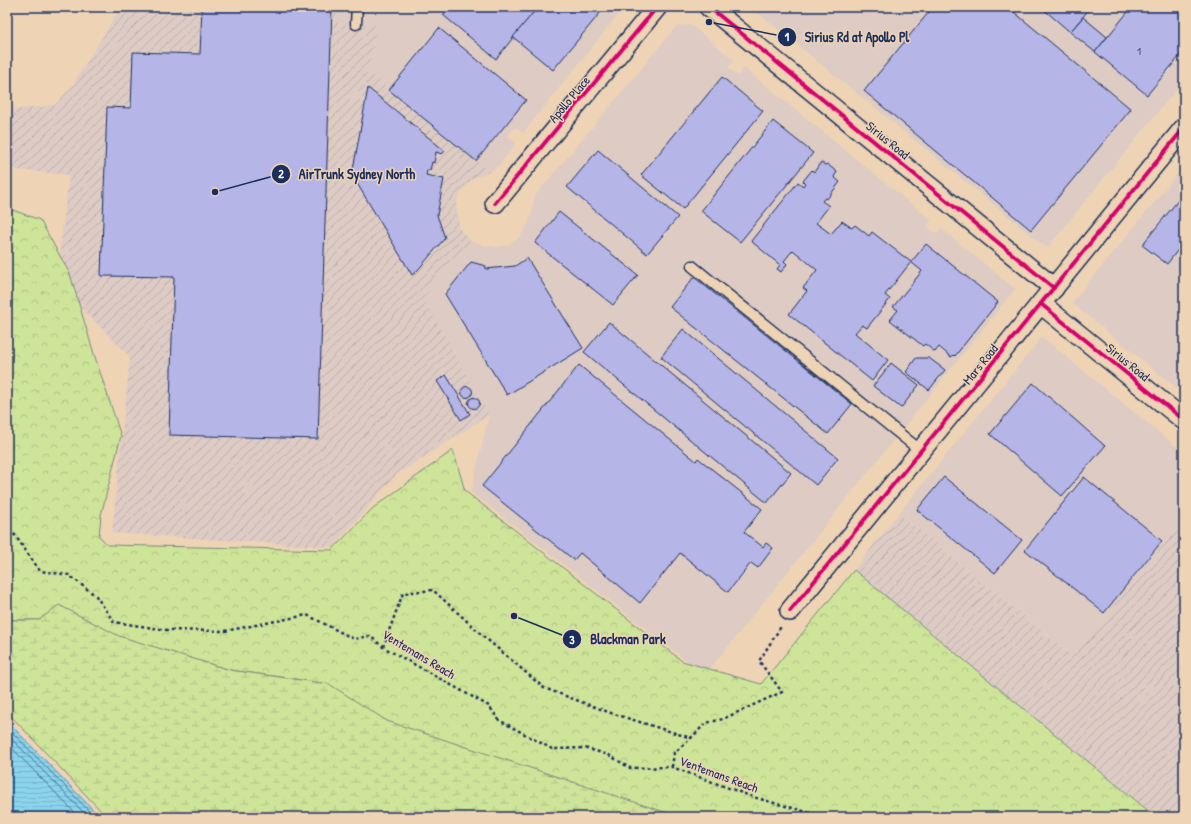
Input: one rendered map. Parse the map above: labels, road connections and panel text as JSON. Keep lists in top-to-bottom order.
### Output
{
  "streets": {
    "street": ["Apollo Place", "Sirius Road", "Mars Road"],
    "path": ["Ventemans Reach"]
  },
  "crossings": [
    ["Sirius Road", "Mars Road"]
  ],
  "places": ["Sirius Rd at Apollo Pl", "AirTrunk Sydney North", "Blackman Park"],
  "house_numbers": ["1"]
}
